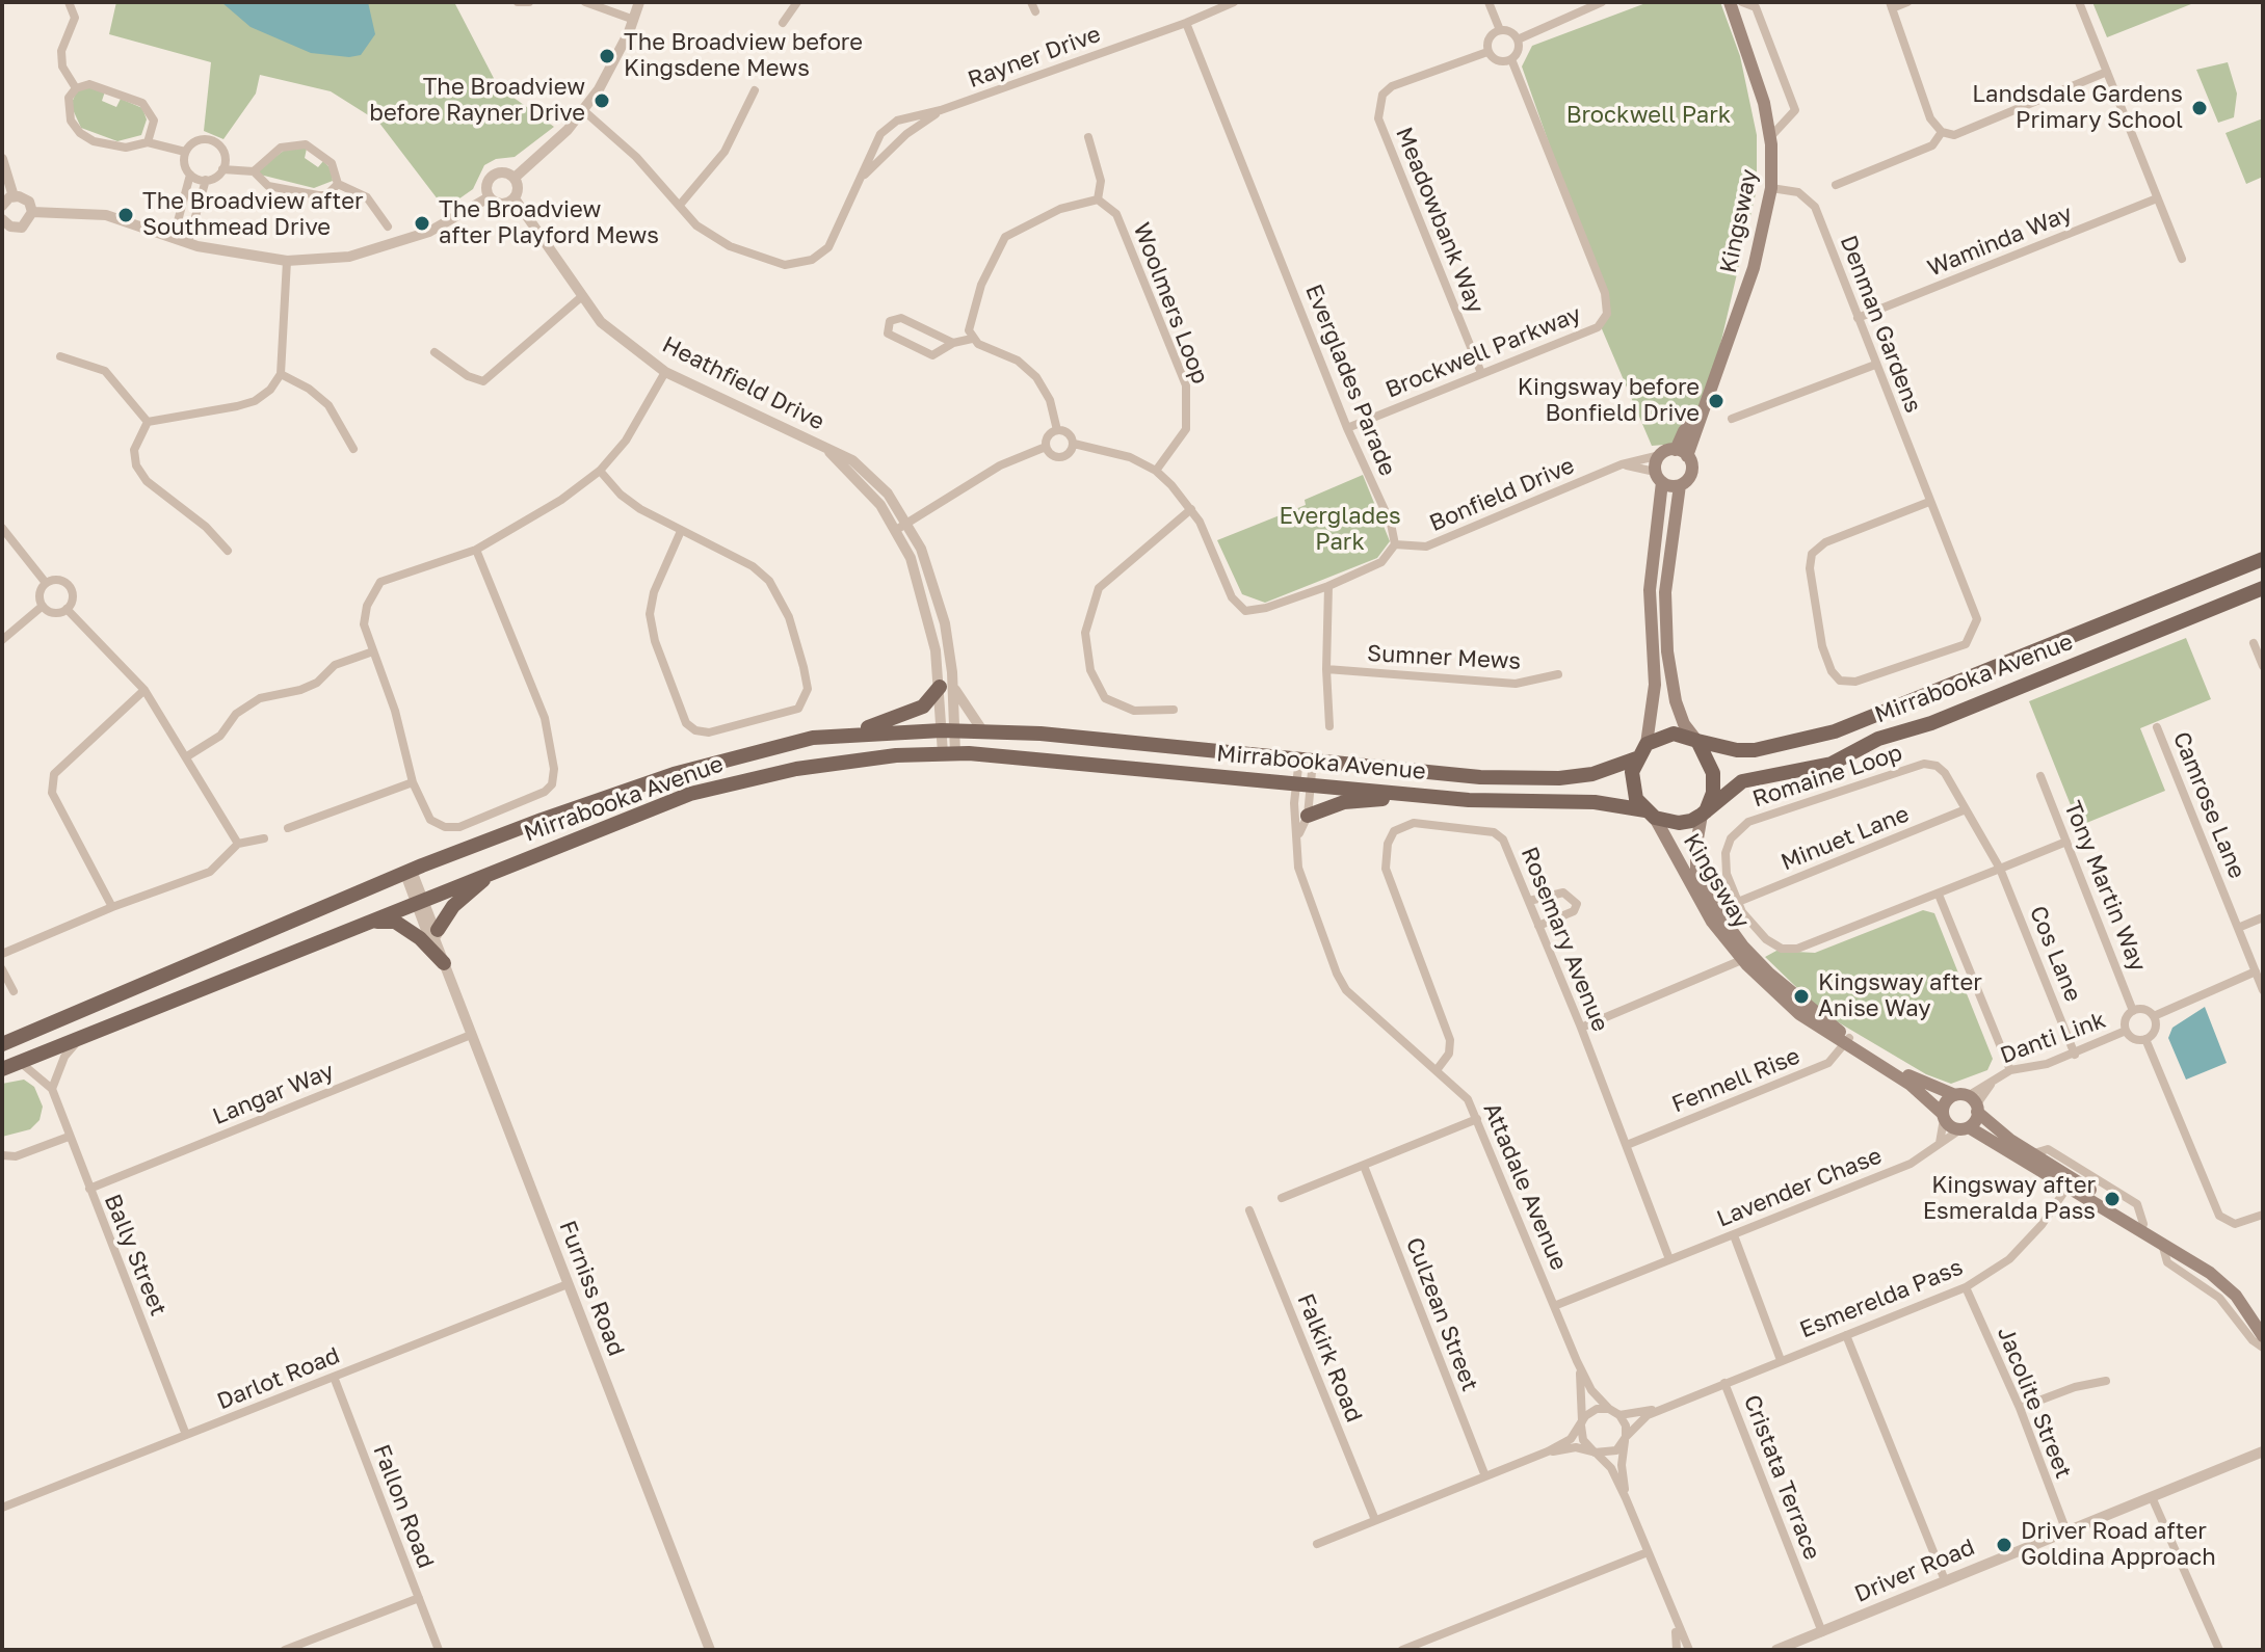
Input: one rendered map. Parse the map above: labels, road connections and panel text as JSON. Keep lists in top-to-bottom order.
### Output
{
  "streets": {
    "main road": ["Kingsway", "Mirrabooka Avenue"],
    "street": [
      "Rayner Drive",
      "Meadowbank Way",
      "Waminda Way",
      "Woolmers Loop",
      "Denman Gardens",
      "Brockwell Parkway",
      "Everglades Parade",
      "Heathfield Drive",
      "Bonfield Drive",
      "Sumner Mews",
      "Romaine Loop",
      "Camrose Lane",
      "Minuet Lane",
      "Tony Martin Way",
      "Rosemary Avenue",
      "Cos Lane",
      "Danti Link",
      "Fennell Rise",
      "Langar Way",
      "Attadale Avenue",
      "Lavender Chase",
      "Bally Street",
      "Furniss Road",
      "Esmerelda Pass",
      "Culzean Street",
      "Falkirk Road",
      "Darlot Road",
      "Jacolite Street",
      "Cristata Terrace",
      "Fallon Road",
      "Driver Road"
    ]
  },
  "crossings": [
    ["Rayner Drive", "Everglades Parade"],
    ["Meadowbank Way", "Brockwell Parkway"],
    ["Kingsway", "Denman Gardens"],
    ["Kingsway", "Mirrabooka Avenue"],
    ["Kingsway", "Danti Link"],
    ["Kingsway", "Fennell Rise"],
    ["Kingsway", "Lavender Chase"],
    ["Kingsway", "Esmerelda Pass"],
    ["Waminda Way", "Denman Gardens"],
    ["Brockwell Parkway", "Everglades Parade"],
    ["Everglades Parade", "Bonfield Drive"],
    ["Heathfield Drive", "Mirrabooka Avenue"],
    ["Mirrabooka Avenue", "Attadale Avenue"],
    ["Mirrabooka Avenue", "Furniss Road"],
    ["Romaine Loop", "Minuet Lane"],
    ["Romaine Loop", "Tony Martin Way"],
    ["Romaine Loop", "Cos Lane"],
    ["Tony Martin Way", "Danti Link"],
    ["Rosemary Avenue", "Fennell Rise"],
    ["Rosemary Avenue", "Attadale Avenue"],
    ["Rosemary Avenue", "Lavender Chase"],
    ["Cos Lane", "Danti Link"],
    ["Langar Way", "Bally Street"],
    ["Langar Way", "Furniss Road"],
    ["Attadale Avenue", "Lavender Chase"],
    ["Attadale Avenue", "Esmerelda Pass"],
    ["Bally Street", "Darlot Road"],
    ["Furniss Road", "Darlot Road"],
    ["Esmerelda Pass", "Jacolite Street"],
    ["Esmerelda Pass", "Cristata Terrace"],
    ["Darlot Road", "Fallon Road"],
    ["Jacolite Street", "Driver Road"],
    ["Cristata Terrace", "Driver Road"]
  ],
  "parks": ["Brockwell Park", "Everglades Park"],
  "places": [
    "The Broadview before Kingsdene Mews",
    "The Broadview before Rayner Drive",
    "Landsdale Gardens Primary School",
    "The Broadview after Southmead Drive",
    "The Broadview after Playford Mews",
    "Kingsway before Bonfield Drive",
    "Kingsway after Anise Way",
    "Kingsway after Esmeralda Pass",
    "Driver Road after Goldina Approach"
  ]
}
